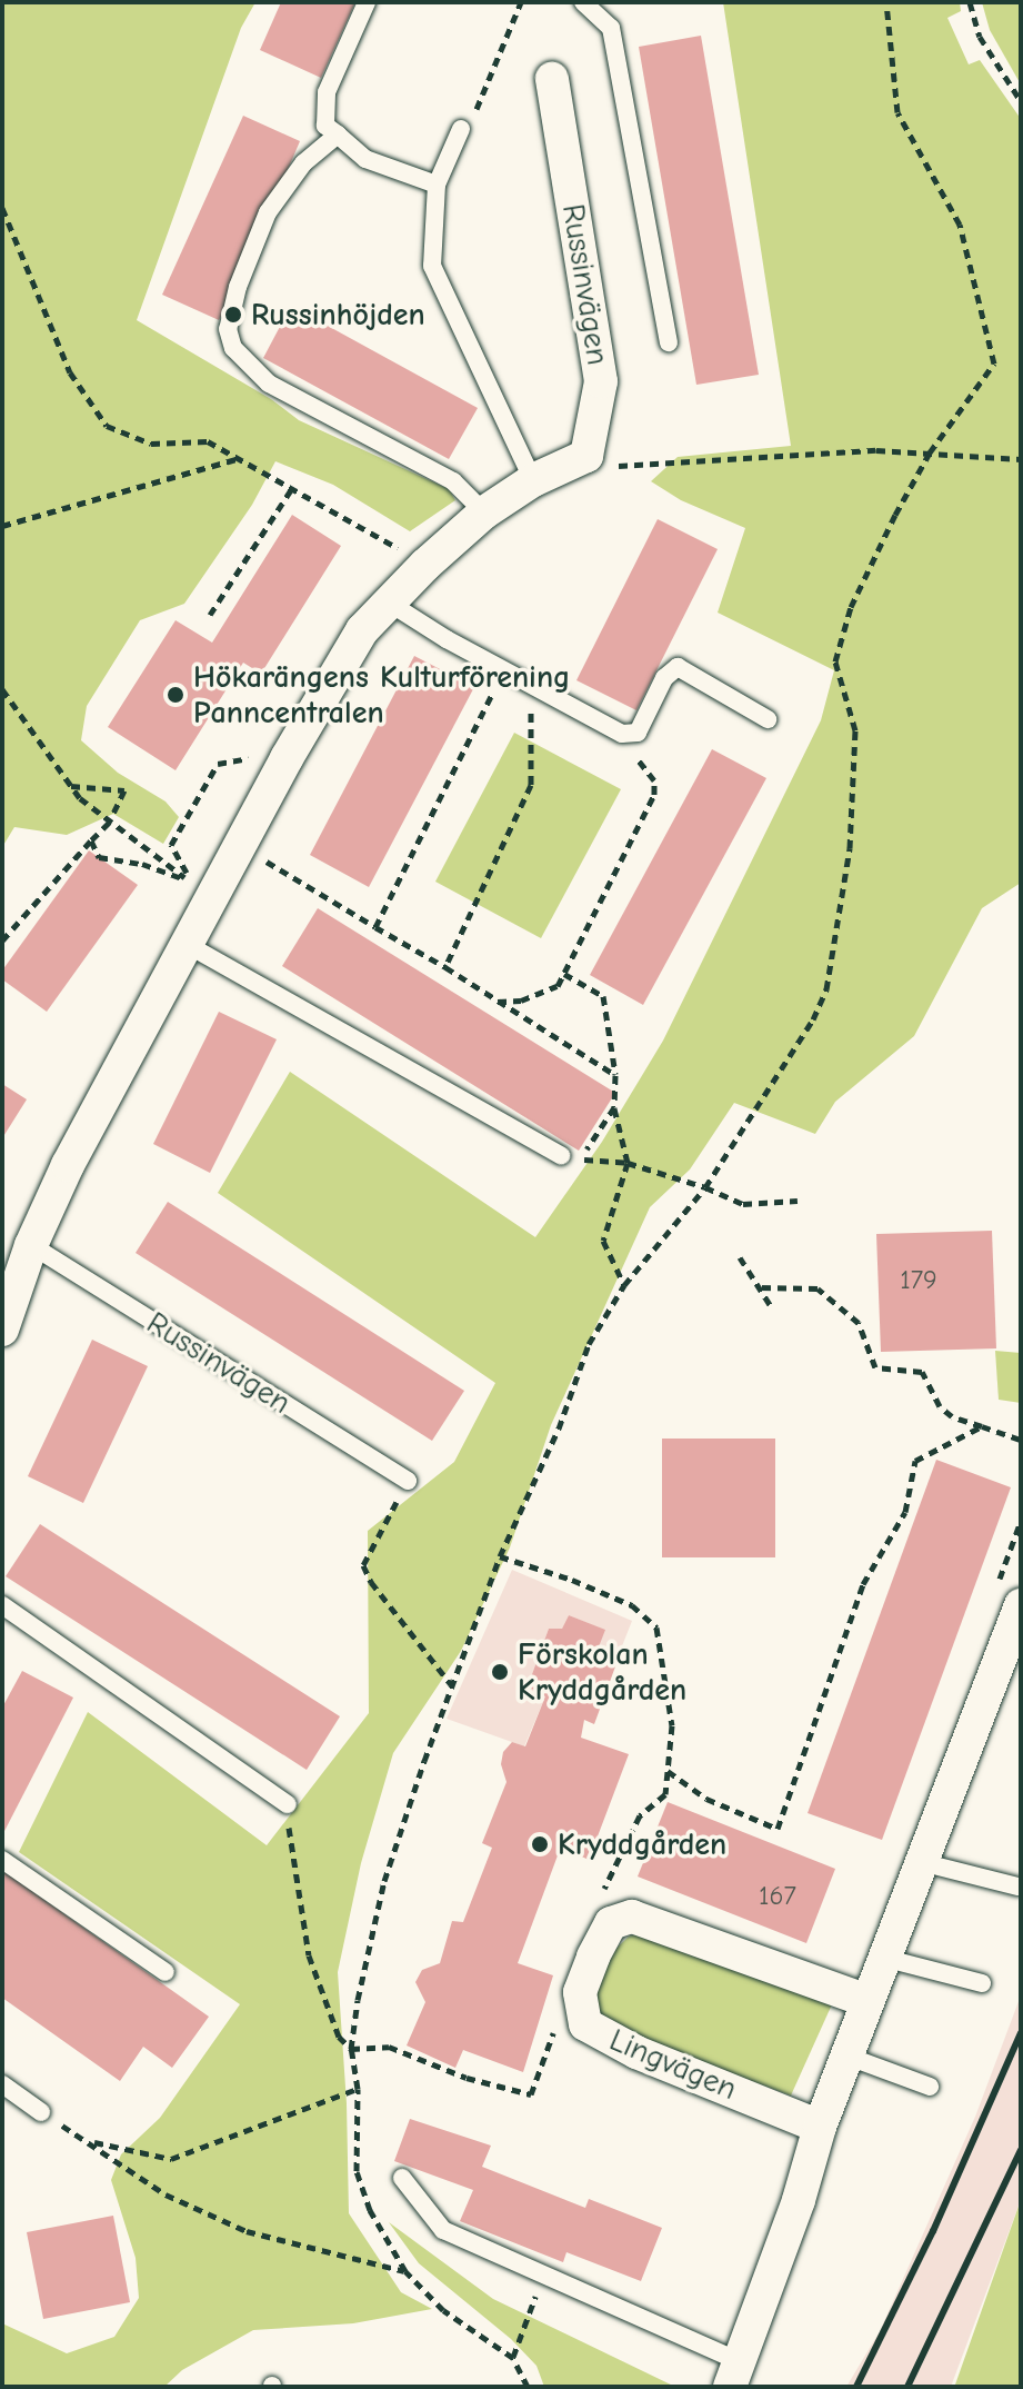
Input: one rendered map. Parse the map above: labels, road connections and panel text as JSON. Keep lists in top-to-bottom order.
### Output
{
  "streets": {
    "street": ["Russinvägen", "Lingvägen"]
  },
  "places": [
    "Russinhöjden",
    "Hökarängens Kulturförening Panncentralen",
    "Förskolan Kryddgården",
    "Kryddgården"
  ],
  "house_numbers": ["179", "167"]
}
